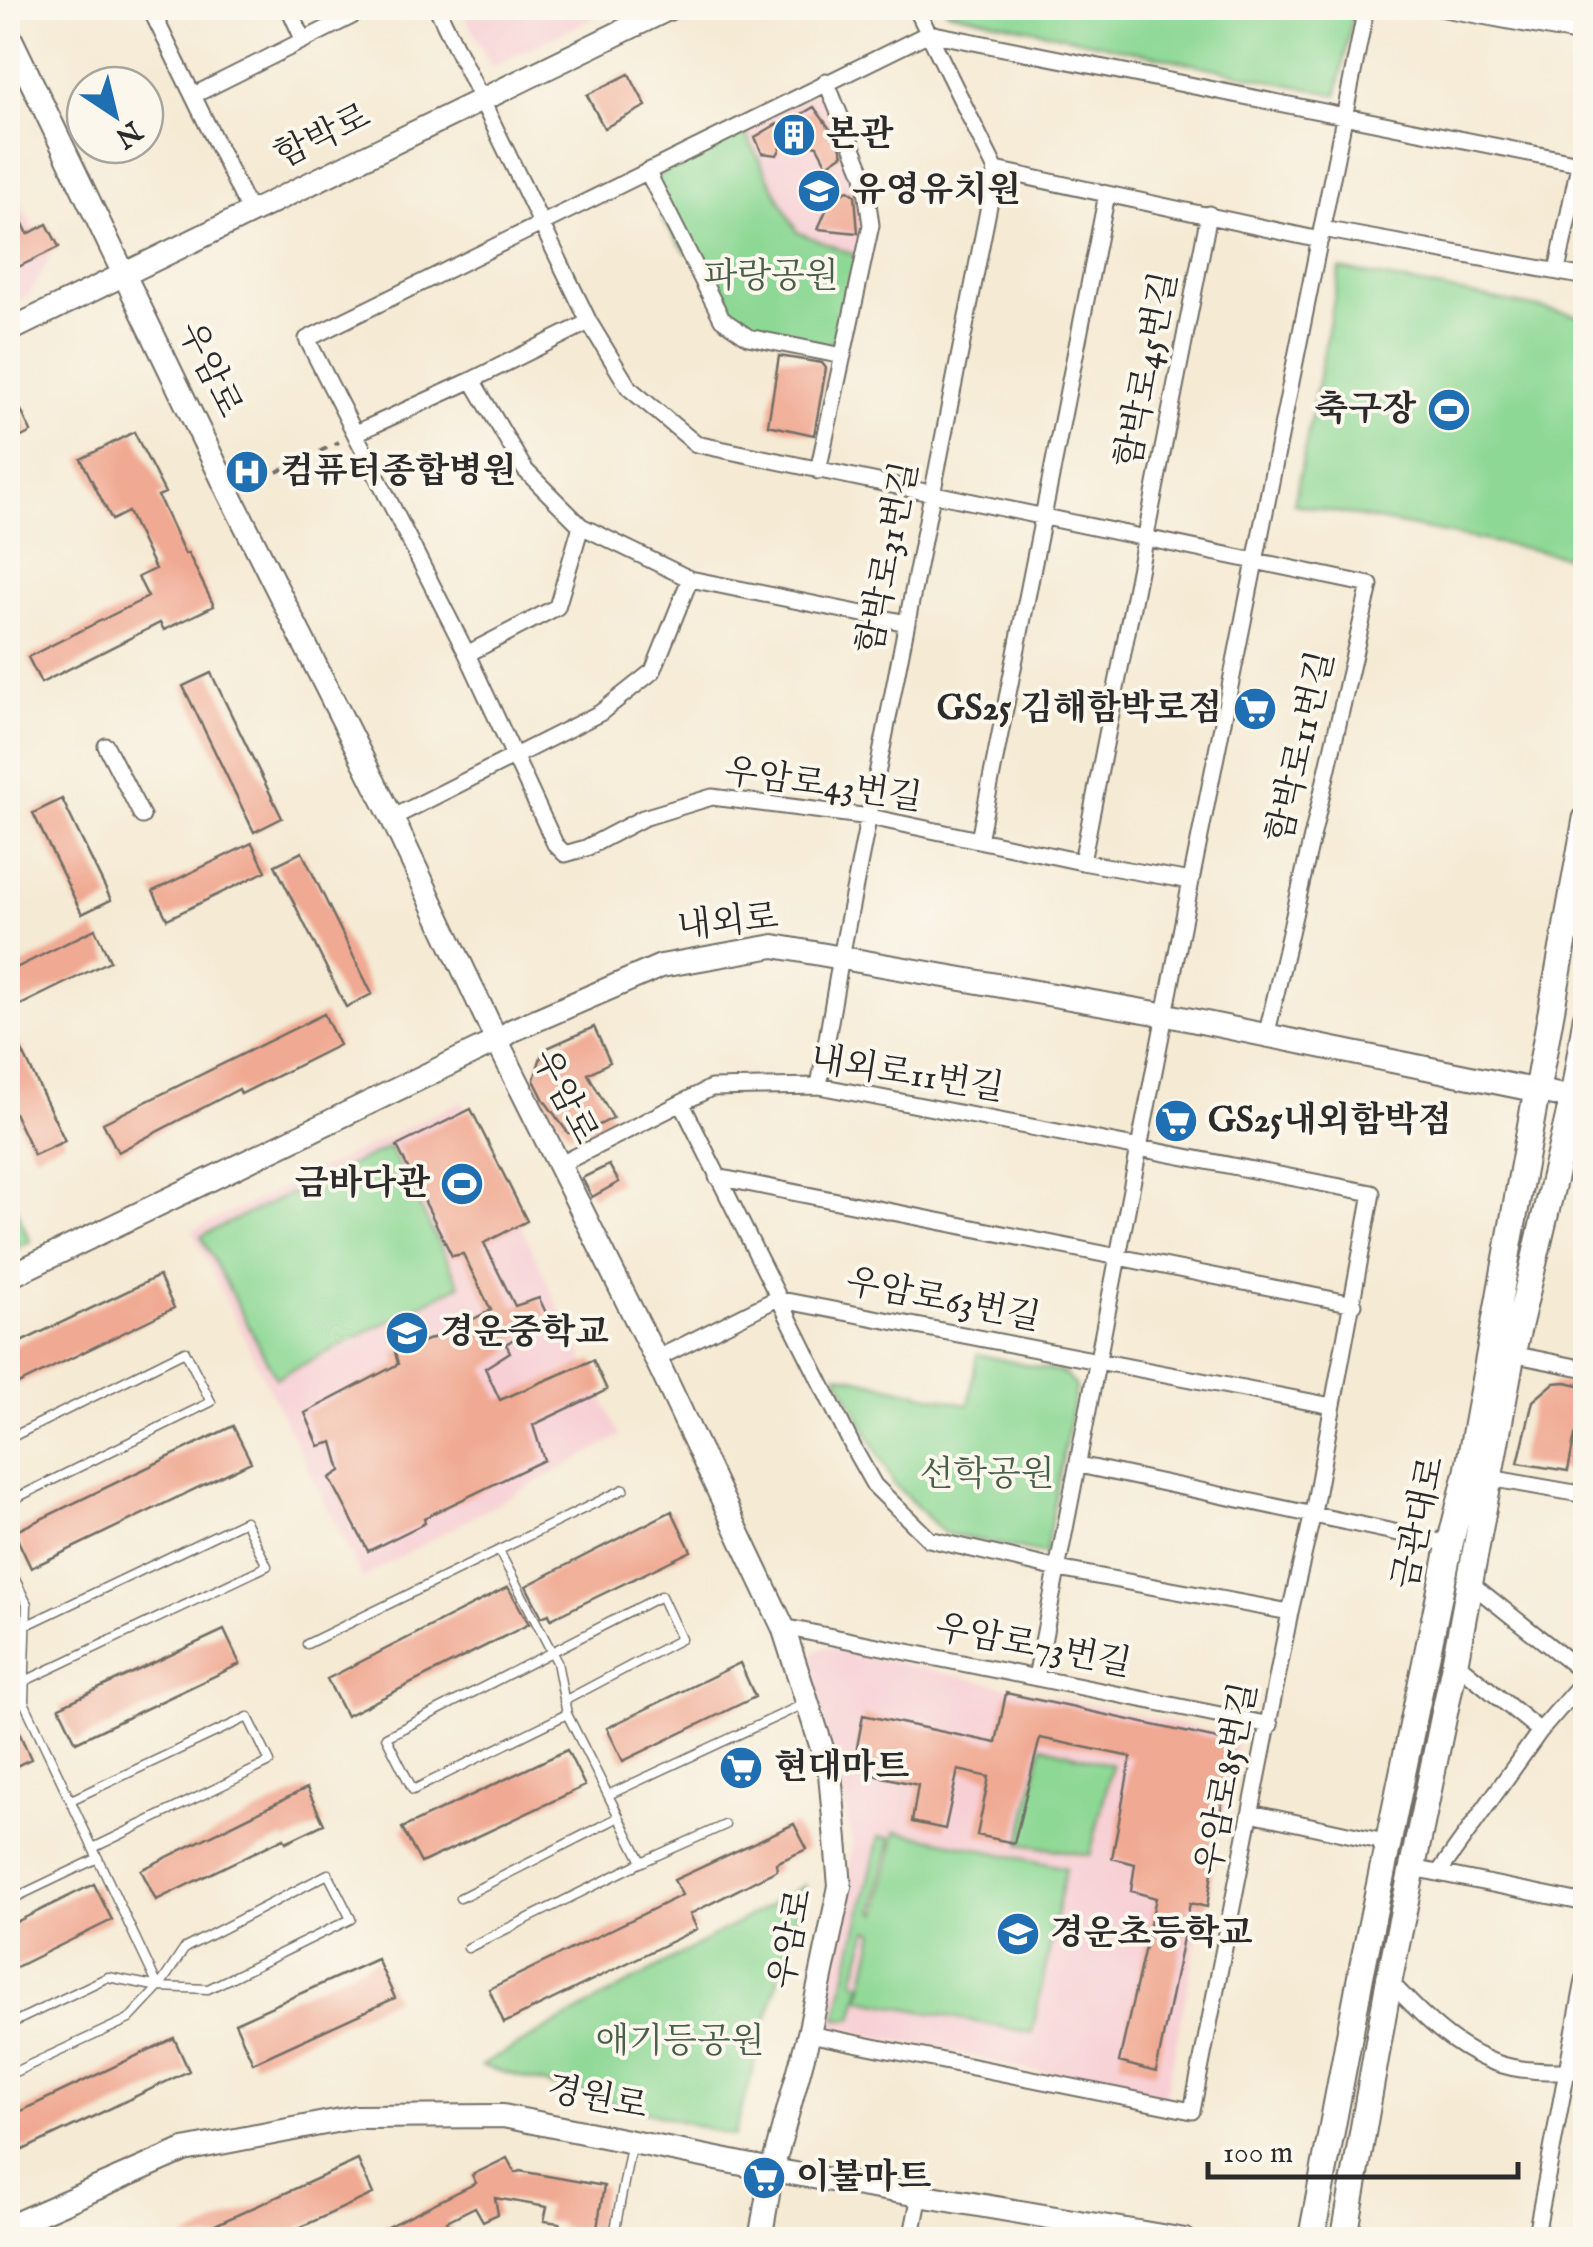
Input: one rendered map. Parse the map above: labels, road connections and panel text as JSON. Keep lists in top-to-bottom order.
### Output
{
  "streets": {
    "main road": ["금관대로"],
    "street": [
      "함박로",
      "우암로",
      "함박로45번길",
      "함박로31번길",
      "함박로11번길",
      "우암로43번길",
      "내외로",
      "내외로11번길",
      "우암로63번길",
      "우암로73번길",
      "우암로85번길",
      "경원로"
    ]
  },
  "crossings": [
    ["함박로", "우암로"],
    ["우암로", "내외로"],
    ["우암로", "내외로11번길"],
    ["우암로", "우암로73번길"],
    ["우암로", "우암로85번길"],
    ["우암로", "경원로"],
    ["함박로45번길", "우암로43번길"],
    ["함박로31번길", "우암로43번길"],
    ["함박로31번길", "내외로"],
    ["함박로31번길", "내외로11번길"],
    ["함박로11번길", "내외로"],
    ["내외로", "금관대로"],
    ["내외로11번길", "우암로85번길"],
    ["우암로73번길", "우암로85번길"]
  ],
  "parks": ["파랑공원", "선학공원", "애기등공원"],
  "places": {
    "building": ["본관"],
    "school or university": ["유영유치원", "경운중학교", "경운초등학교"],
    "sports": ["축구장", "금바다관"],
    "hospital": ["컴퓨터종합병원"],
    "supermarket": [
      "GS25 김해함박로점",
      "GS25내외함박점",
      "현대마트",
      "이불마트"
    ]
  },
  "scale_bar": "100 m",
  "north": "bottom right"
}
